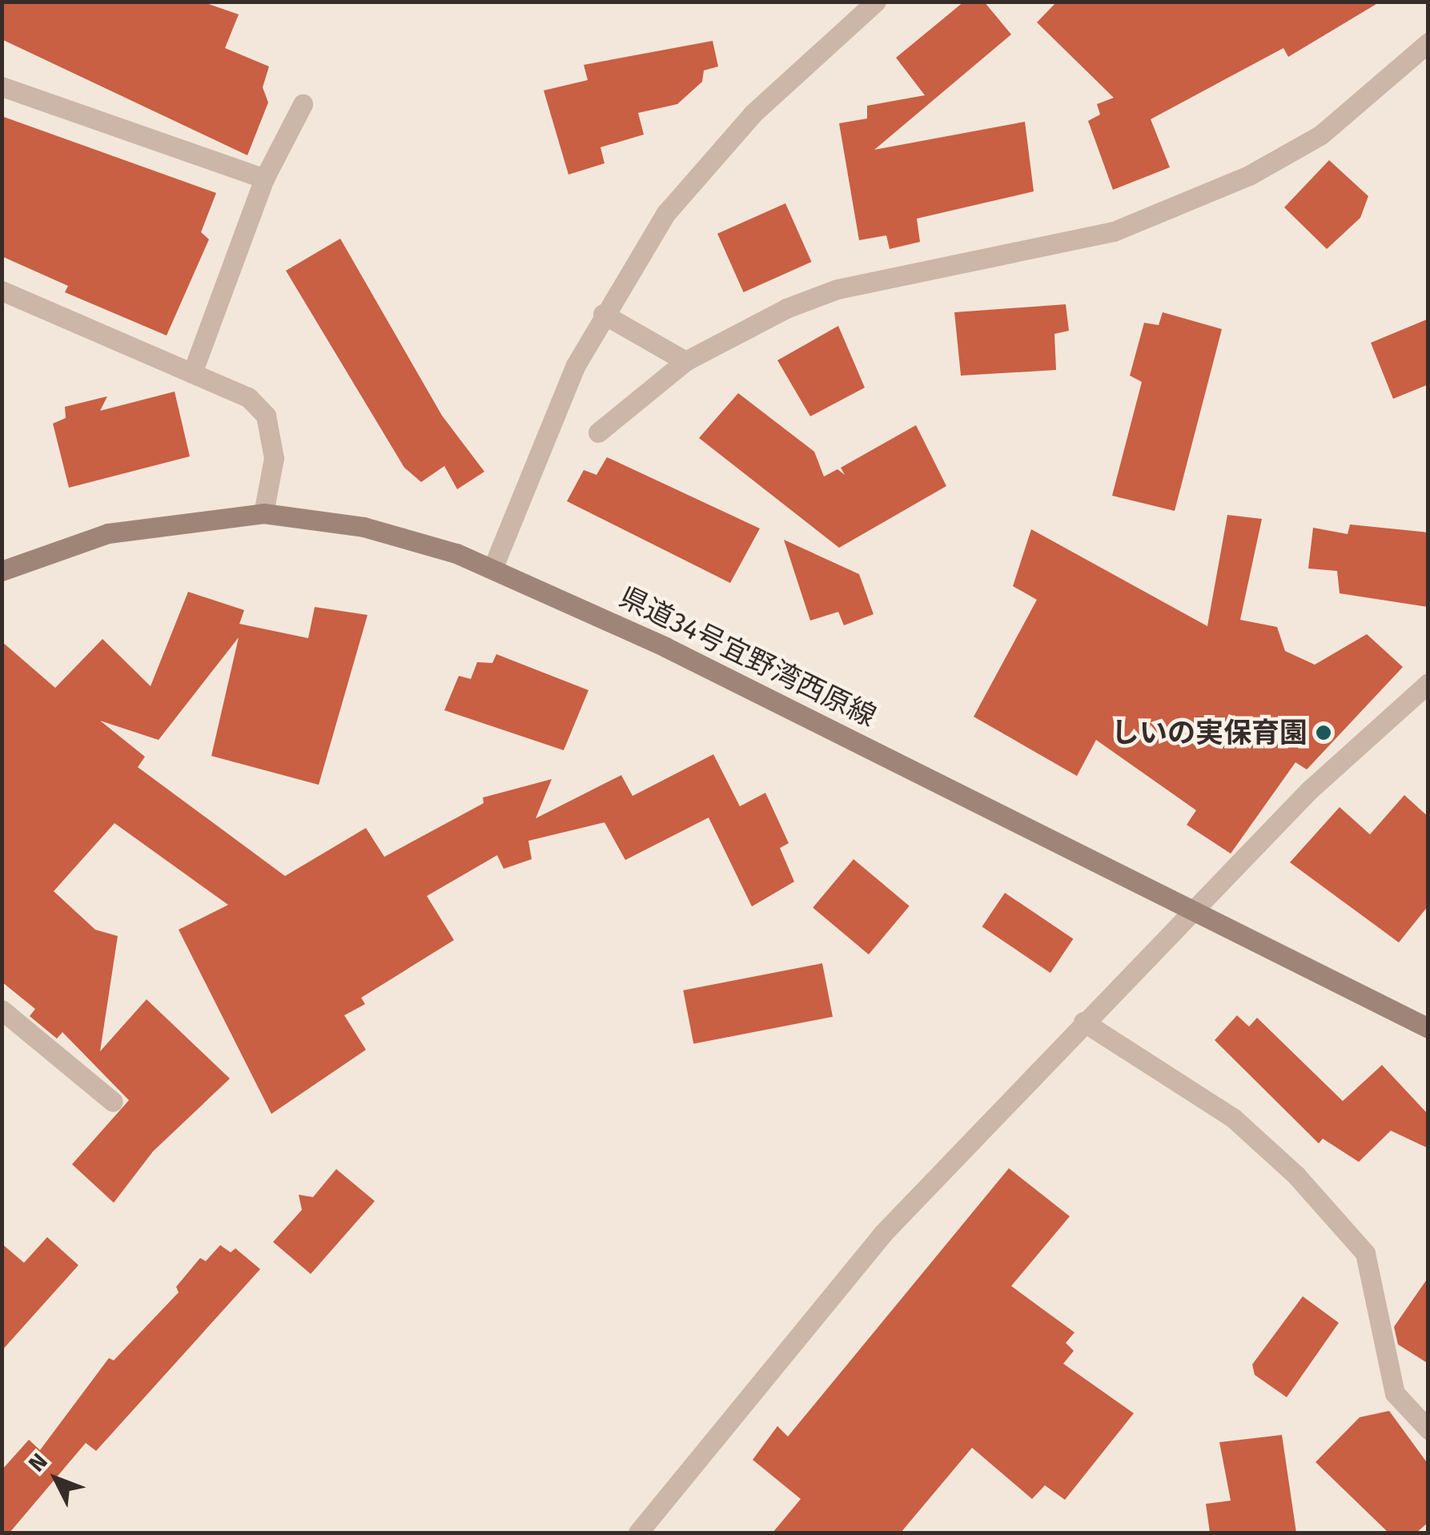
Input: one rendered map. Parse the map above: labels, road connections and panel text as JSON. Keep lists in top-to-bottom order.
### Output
{
  "streets": {
    "main road": ["県道34号宜野湾西原線"]
  },
  "places": ["しいの実保育園"],
  "north": "top left"
}
